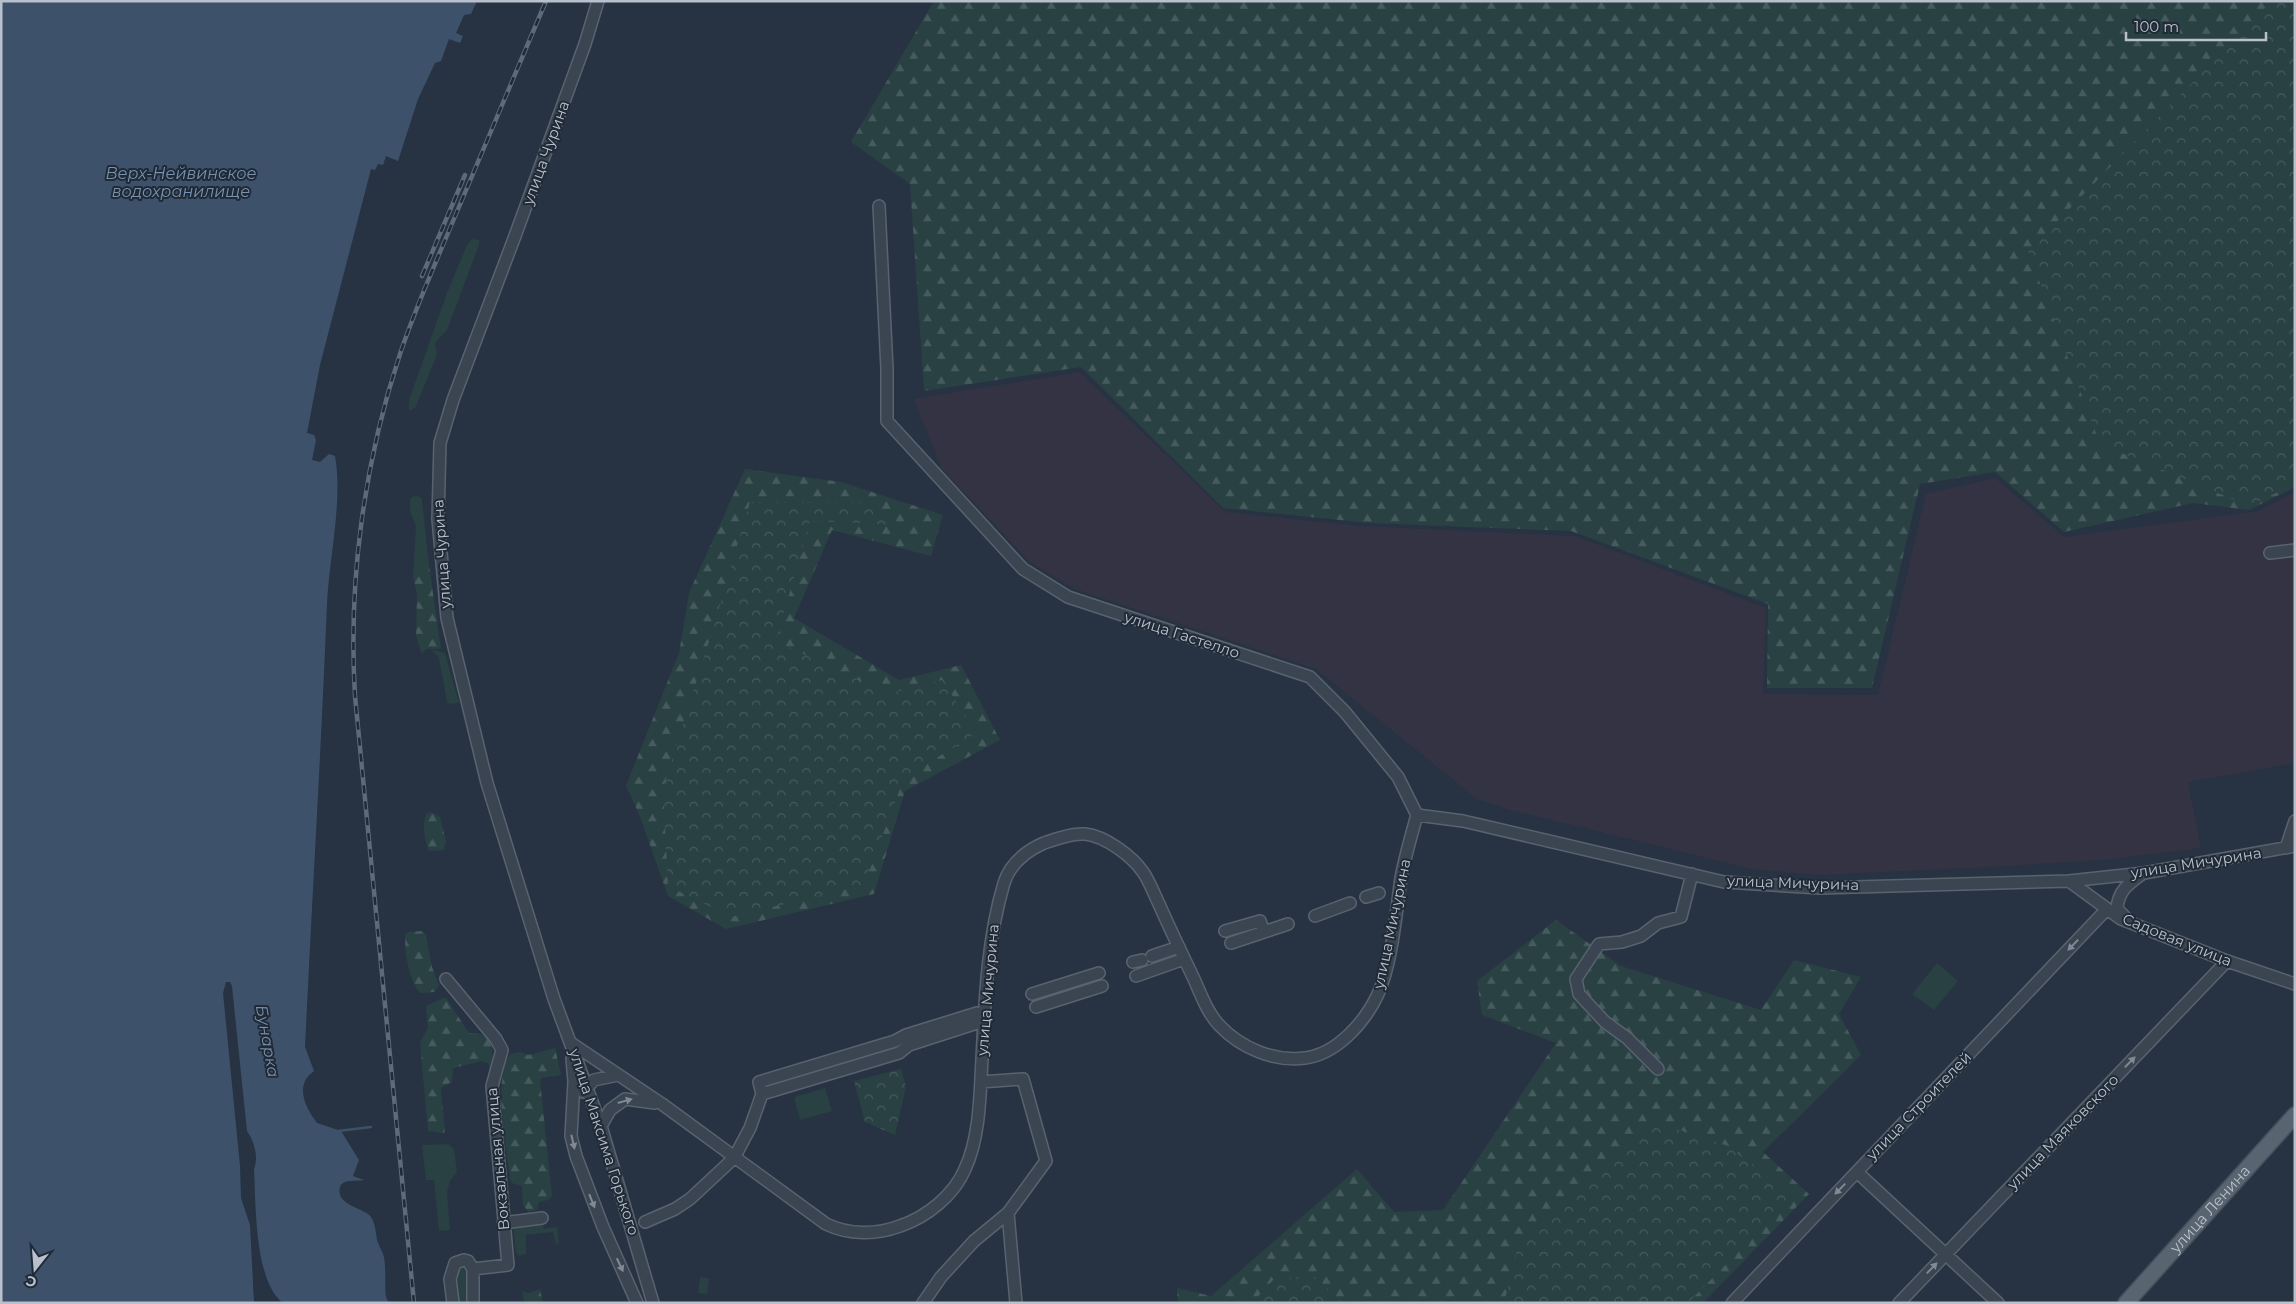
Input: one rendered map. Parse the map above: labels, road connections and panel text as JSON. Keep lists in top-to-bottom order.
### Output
{
  "streets": {
    "main road": ["улица Ленина"],
    "street": [
      "улица Чурина",
      "улица Гастелло",
      "улица Мичурина",
      "Садовая улица",
      "улица Строителей",
      "улица Маяковского",
      "улица Максима Горького",
      "Вокзальная улица"
    ]
  },
  "crossings": [
    ["улица Чурина", "улица Мичурина"],
    ["улица Чурина", "улица Максима Горького"],
    ["улица Гастелло", "улица Мичурина"],
    ["улица Мичурина", "Садовая улица"],
    ["улица Мичурина", "улица Максима Горького"],
    ["Садовая улица", "улица Строителей"],
    ["Садовая улица", "улица Маяковского"]
  ],
  "one_way": ["улица Строителей", "улица Маяковского"],
  "water": ["Верх-Нейвинское водохранилище", "Бунарка"],
  "scale_bar": "100 m",
  "north": "bottom"
}
